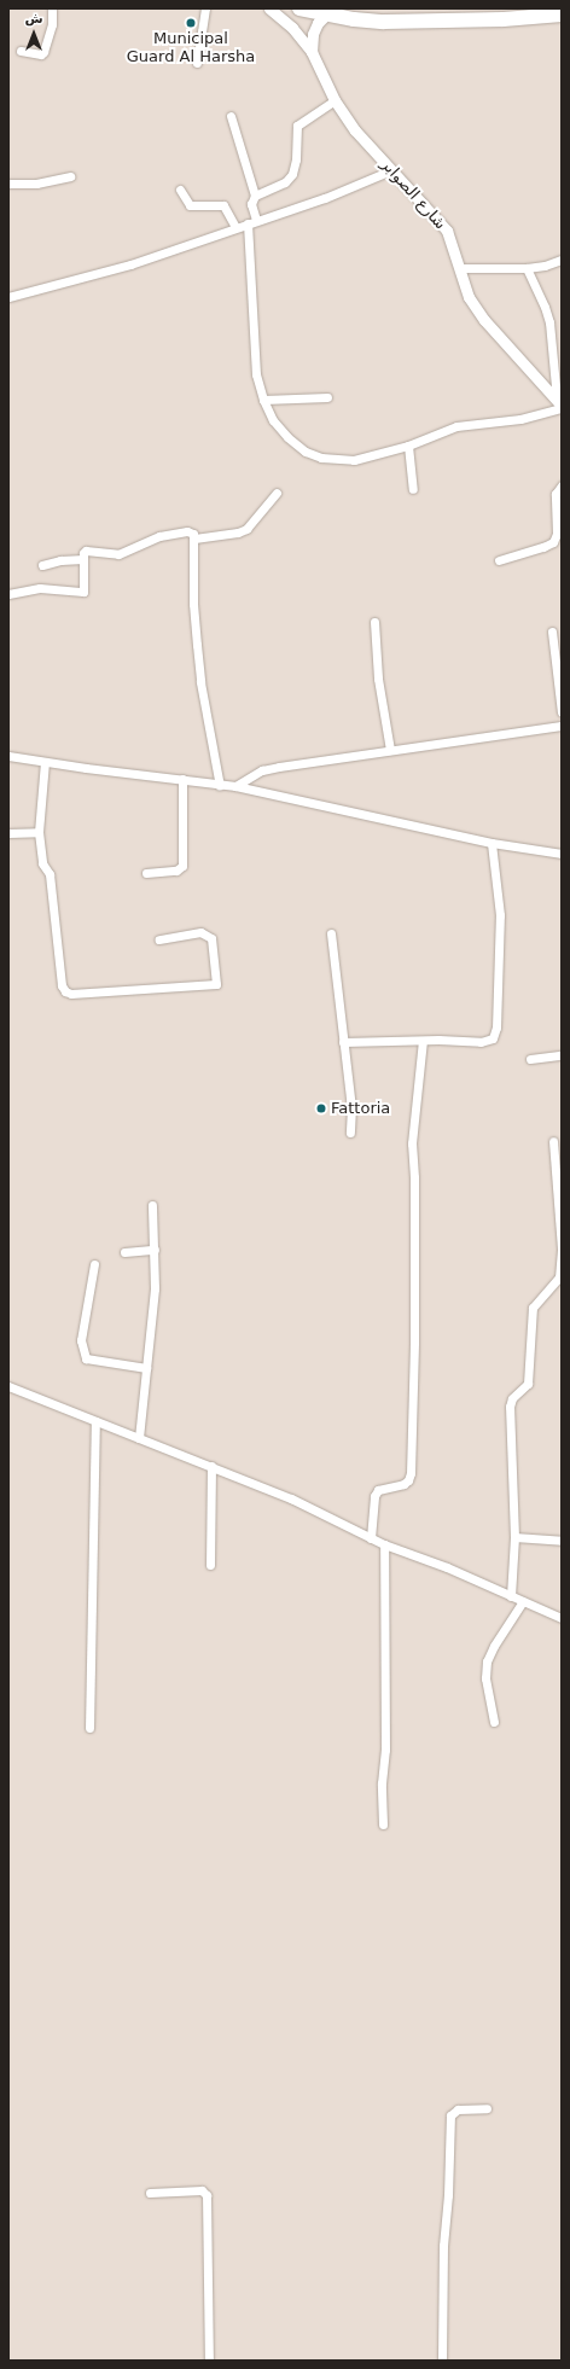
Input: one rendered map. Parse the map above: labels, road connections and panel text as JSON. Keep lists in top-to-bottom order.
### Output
{
  "streets": {
    "street": ["شارع الصوابر"]
  },
  "places": ["Municipal Guard Al Harsha", "Fattoria"],
  "north": "top"
}
